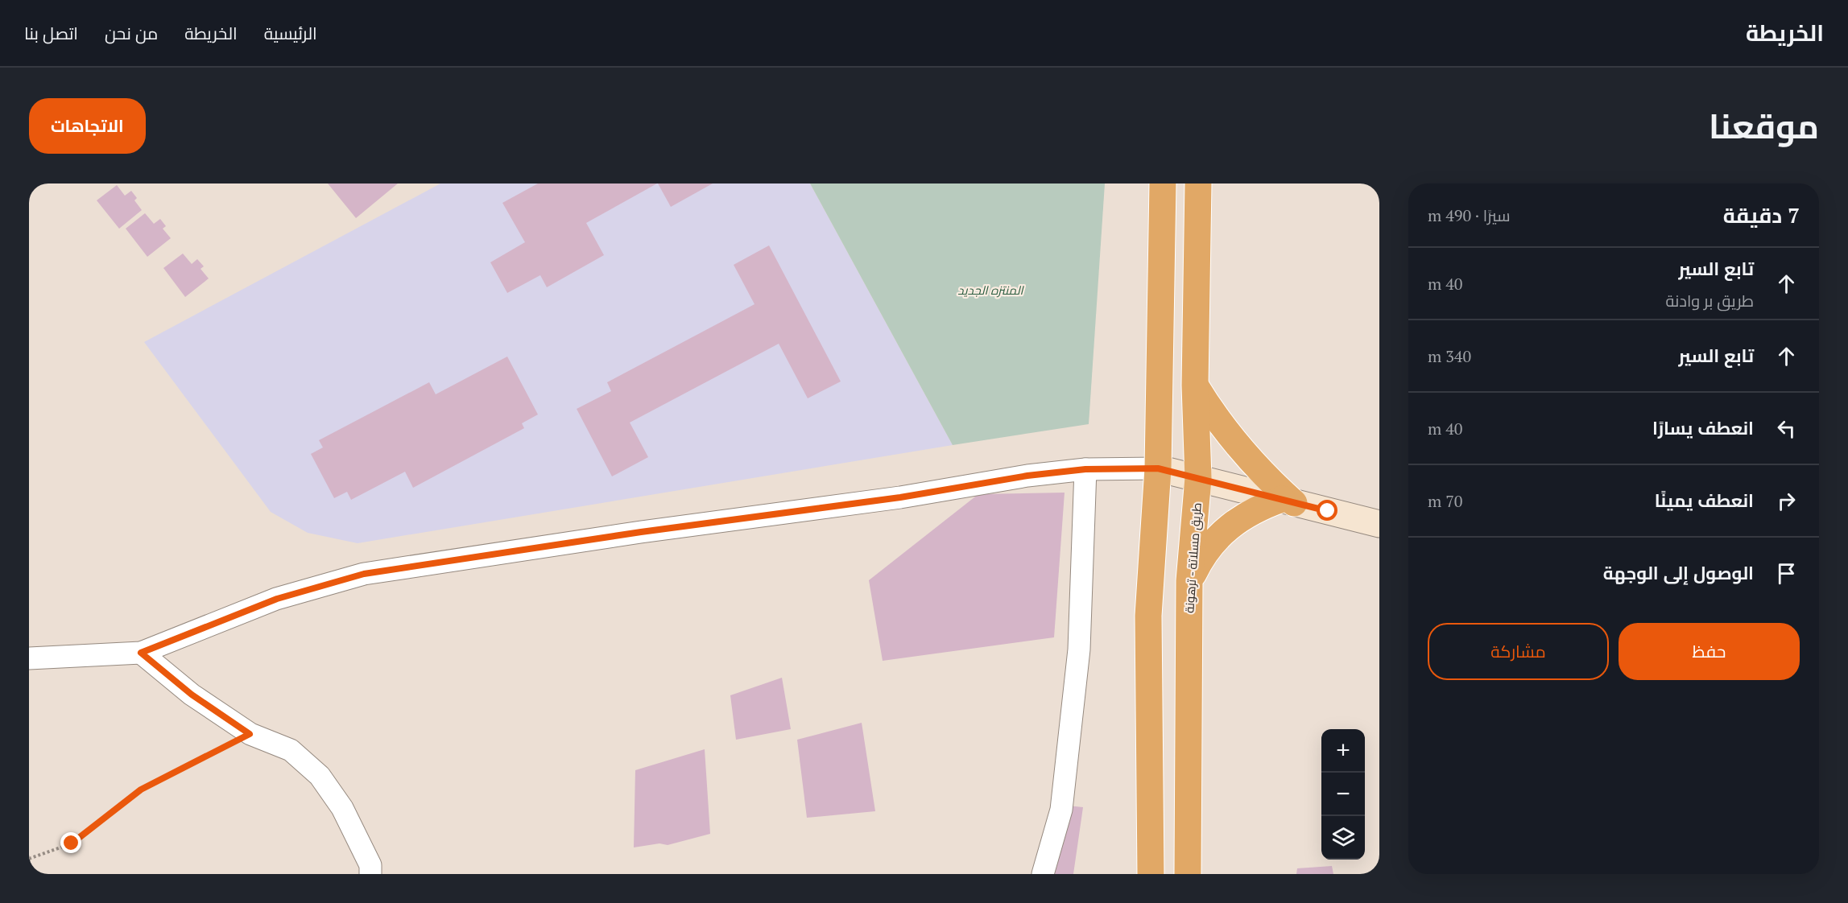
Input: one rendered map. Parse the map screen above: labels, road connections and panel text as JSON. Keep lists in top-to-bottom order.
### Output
{
  "streets": {
    "highway": ["طريق مسلاتة - ترهونة"]
  },
  "parks": ["المنتزه الجديد"],
  "page": {
    "header": "الخريطة",
    "nav": [
      "الرئيسية",
      "الخريطة",
      "من نحن",
      "اتصل بنا"
    ],
    "title": "موقعنا",
    "buttons": [
      "الاتجاهات",
      ["حفظ", "مشاركة"]
    ],
    "heading": ["7 دقيقة", "سيرًا · 490 m"],
    "list": [
      ["تابع السير", "طريق بر وادنة", "40 m"],
      ["تابع السير", "340 m"],
      ["انعطف يسارًا", "40 m"],
      ["انعطف يمينًا", "70 m"],
      "الوصول إلى الوجهة"
    ],
    "map_buttons": ["+", "−"]
  }
}
